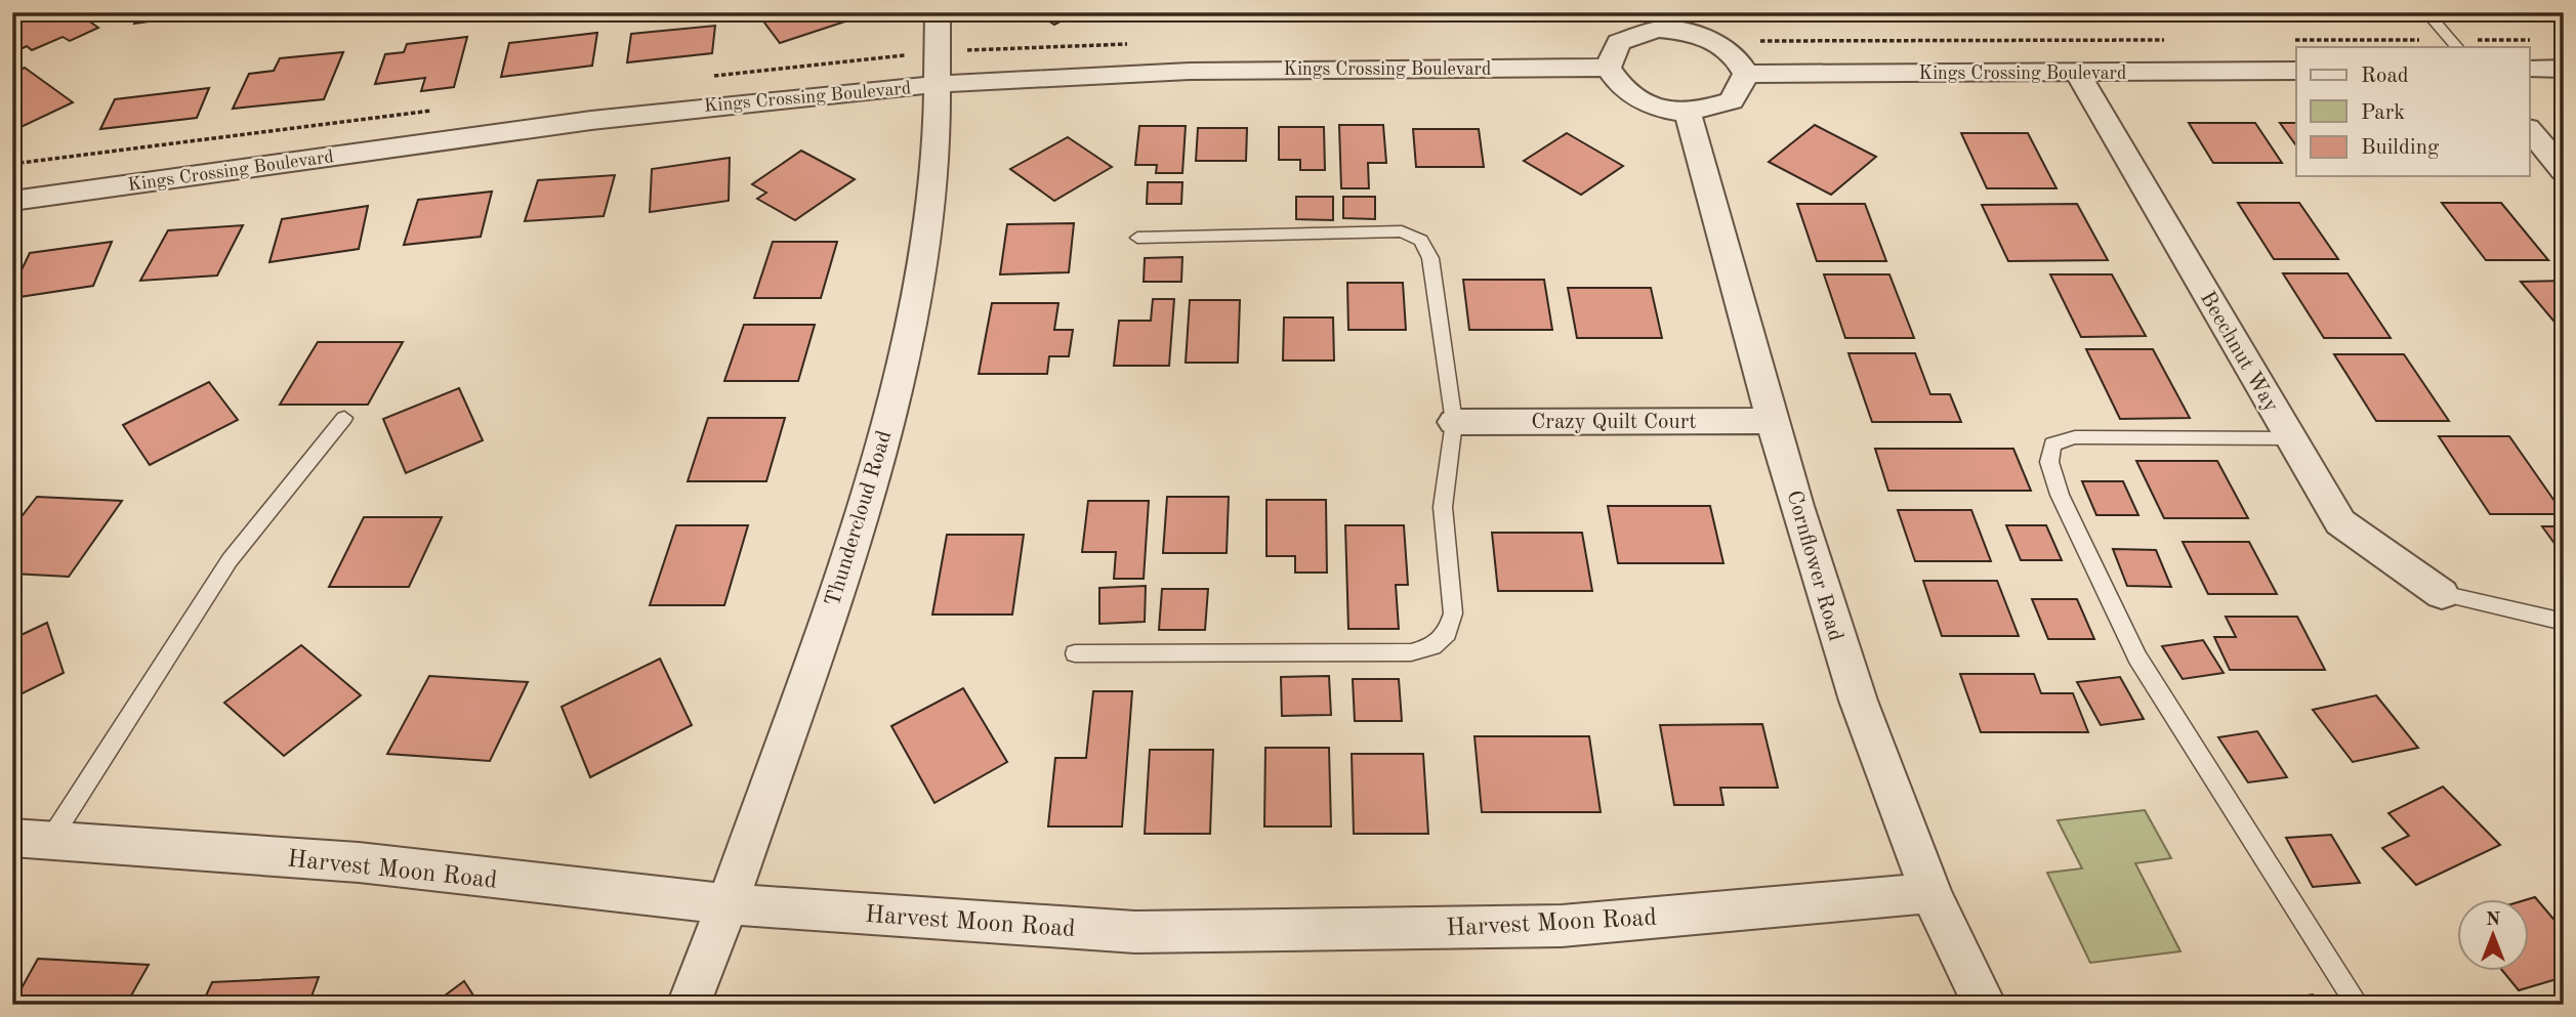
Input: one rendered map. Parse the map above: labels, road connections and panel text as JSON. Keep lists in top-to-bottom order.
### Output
{
  "streets": {
    "street": [
      "Kings Crossing Boulevard",
      "Beechnut Way",
      "Crazy Quilt Court",
      "Thundercloud Road",
      "Cornflower Road",
      "Harvest Moon Road"
    ]
  },
  "crossings": [
    ["Kings Crossing Boulevard", "Beechnut Way"],
    ["Kings Crossing Boulevard", "Thundercloud Road"],
    ["Kings Crossing Boulevard", "Cornflower Road"],
    ["Crazy Quilt Court", "Cornflower Road"],
    ["Thundercloud Road", "Harvest Moon Road"],
    ["Cornflower Road", "Harvest Moon Road"]
  ],
  "legend": ["Road", "Park", "Building"],
  "north": "top"
}
